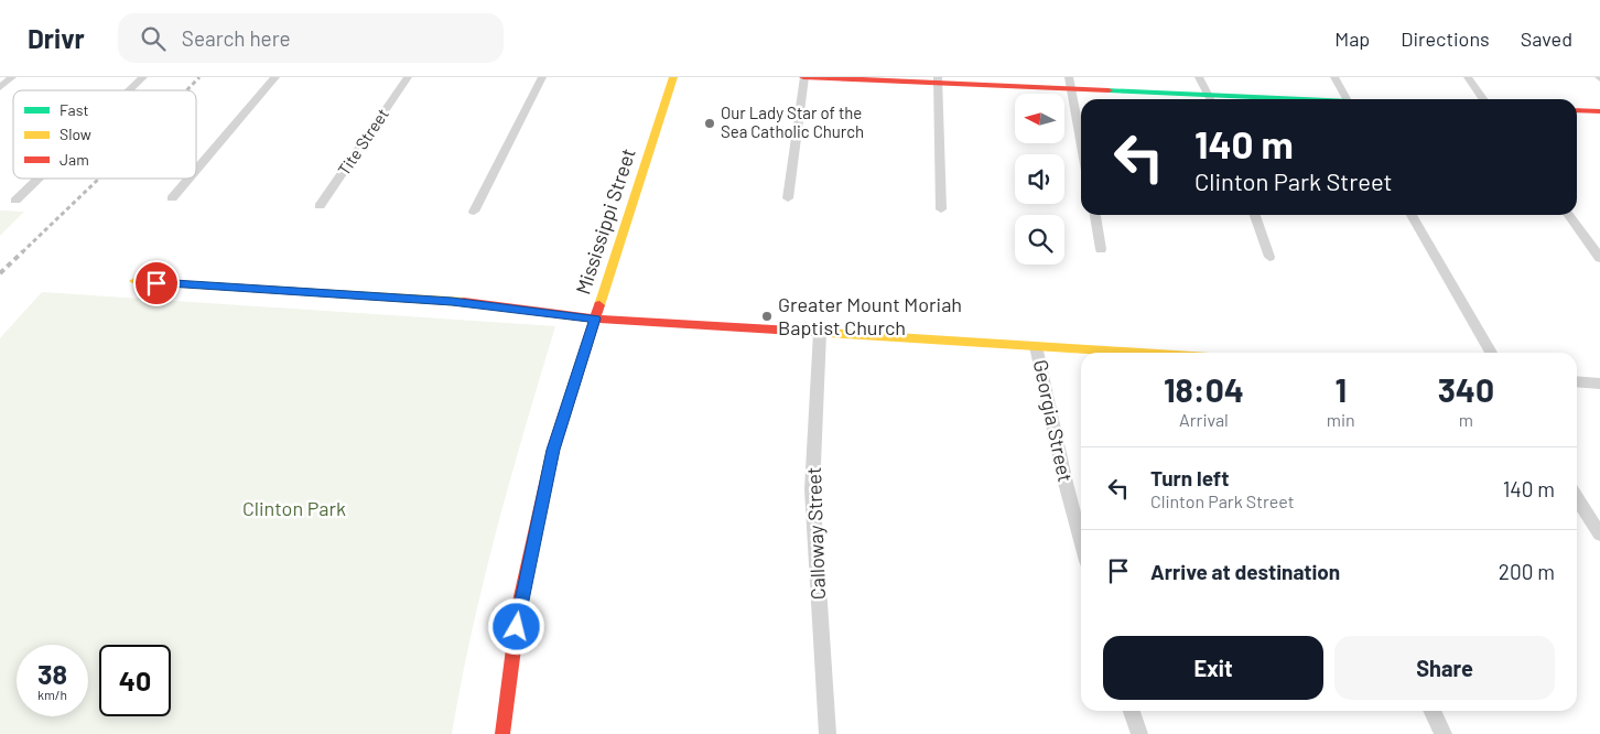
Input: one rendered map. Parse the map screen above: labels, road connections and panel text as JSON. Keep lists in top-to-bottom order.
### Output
{
  "streets": {
    "street": [
      "Tite Street",
      "Mississippi Street",
      "Georgia Street",
      "Calloway Street"
    ]
  },
  "parks": ["Clinton Park"],
  "places": ["Our Lady Star of the Sea Catholic Church", "Greater Mount Moriah Baptist Church"],
  "legend": ["Fast", "Slow", "Jam"],
  "north": "left",
  "page": {
    "header": "Drivr",
    "search": "Search here",
    "nav": ["Map", "Directions", "Saved"],
    "turn": ["140 m", "Clinton Park Street"],
    "eta": [
      "18:04",
      "Arrival",
      "1",
      "min",
      "340",
      "m"
    ],
    "list": [
      {
        "name": "Turn left",
        "note": "Clinton Park Street",
        "value": "140 m"
      },
      {
        "name": "Arrive at destination",
        "value": "200 m"
      }
    ],
    "buttons": ["Exit", "Share"],
    "speed": "38 km/h",
    "limit": "40"
  }
}
